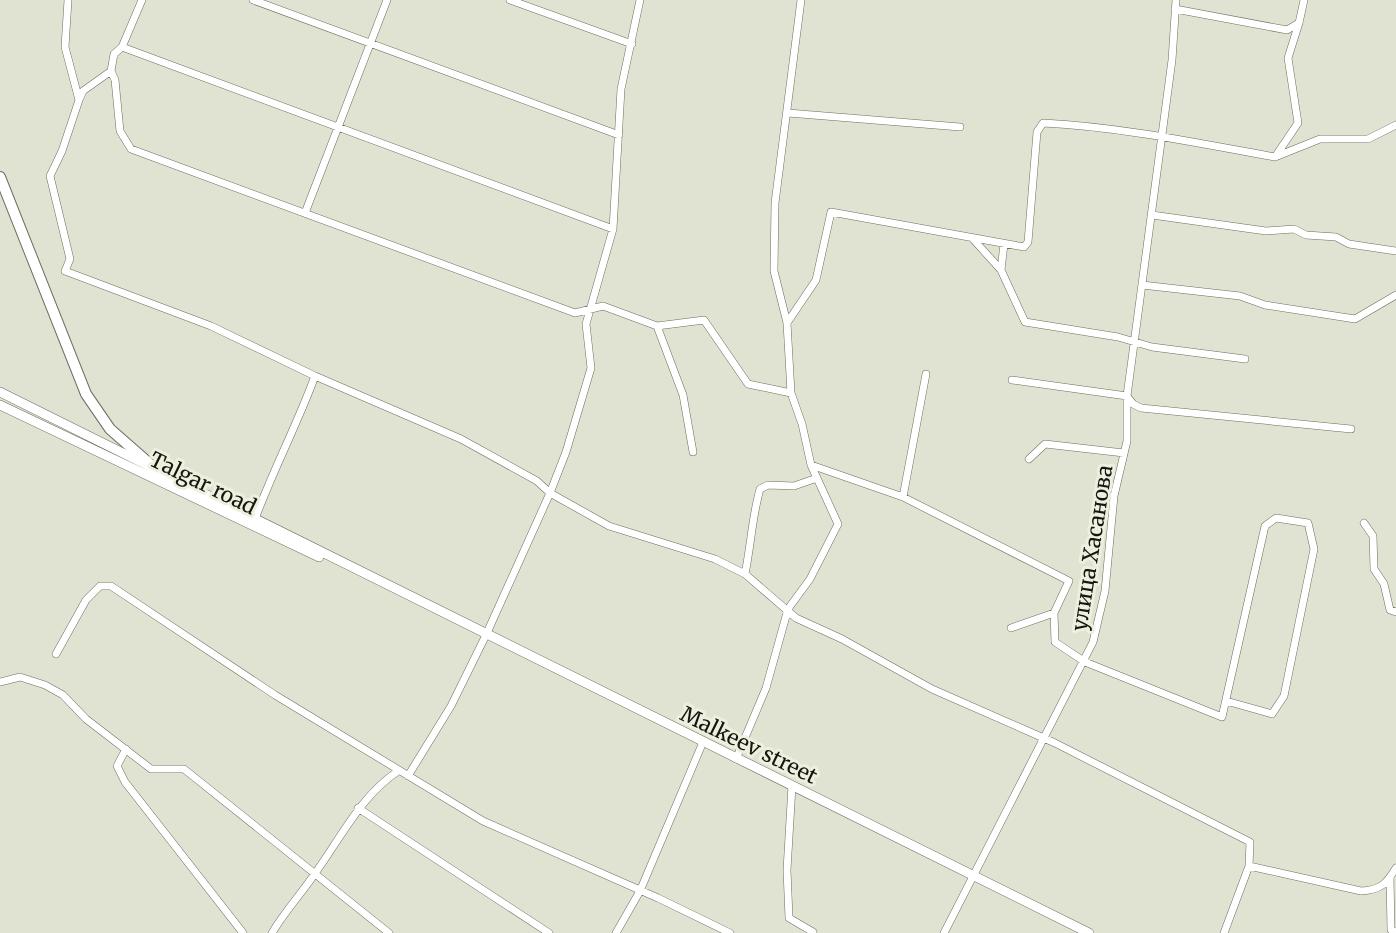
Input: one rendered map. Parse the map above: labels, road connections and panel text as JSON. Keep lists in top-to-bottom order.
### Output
{
  "streets": {
    "main road": ["Talgar road", "Malkeev street"],
    "street": ["улица Хасанова"]
  },
  "crossings": [
    ["Talgar road", "Malkeev street"],
    ["улица Хасанова", "Malkeev street"]
  ]
}
